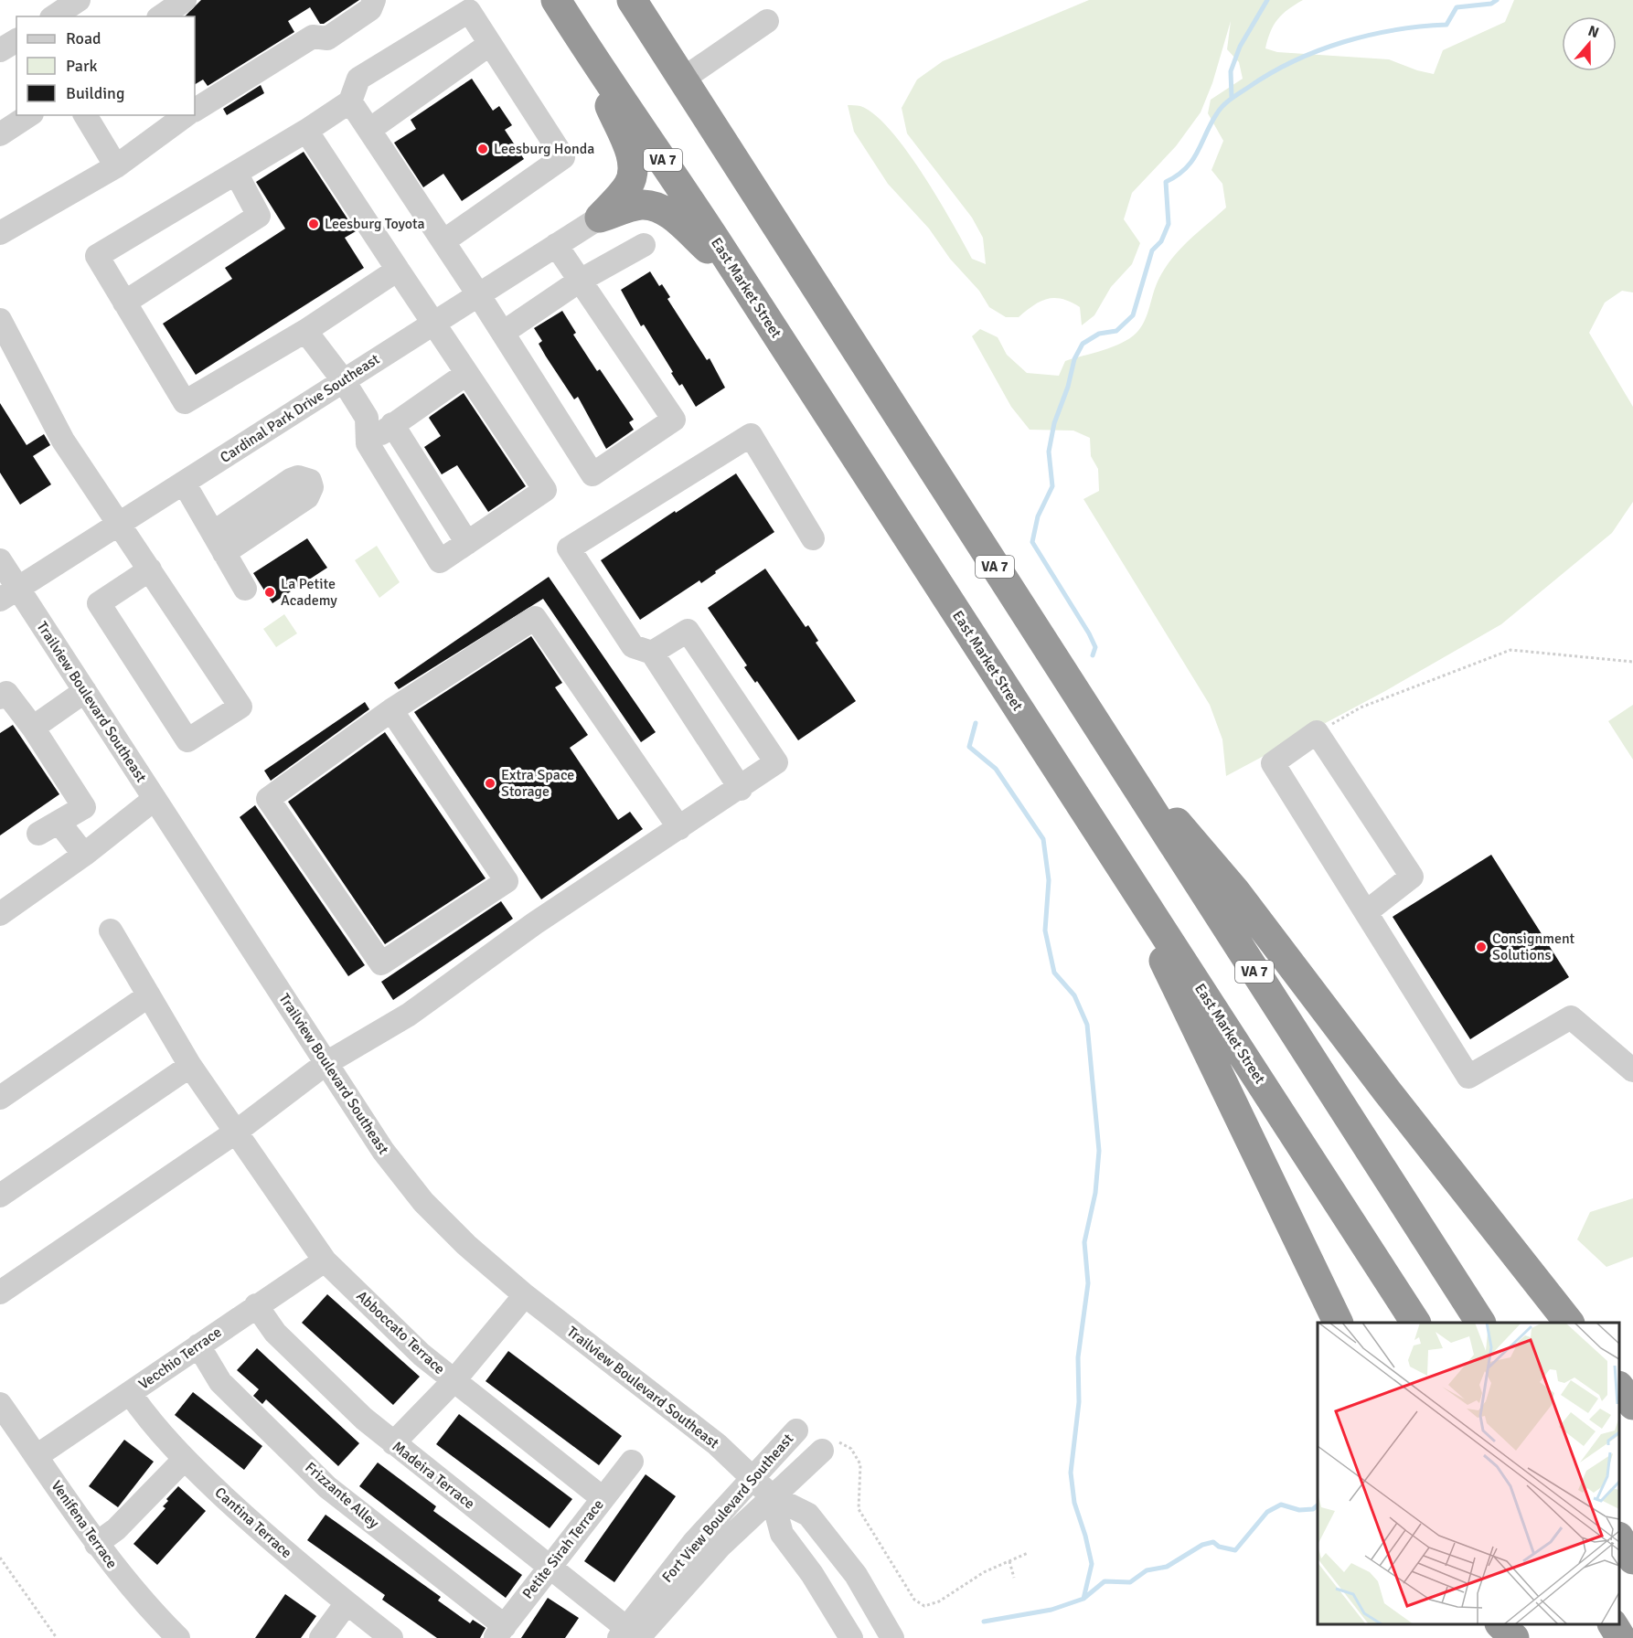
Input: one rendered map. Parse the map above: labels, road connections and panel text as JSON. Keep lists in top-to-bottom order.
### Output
{
  "streets": {
    "highway": ["VA 7", "East Market Street"],
    "street": [
      "Cardinal Park Drive Southeast",
      "Trailview Boulevard Southeast",
      "Abboccato Terrace",
      "Vecchio Terrace",
      "Madeira Terrace",
      "Frizzante Alley",
      "Fort View Boulevard Southeast",
      "Cantina Terrace",
      "Venifena Terrace",
      "Petite Sirah Terrace"
    ]
  },
  "crossings": [
    ["Cardinal Park Drive Southeast", "Trailview Boulevard Southeast"],
    ["Trailview Boulevard Southeast", "Fort View Boulevard Southeast"],
    ["Abboccato Terrace", "Vecchio Terrace"],
    ["Abboccato Terrace", "Petite Sirah Terrace"],
    ["Vecchio Terrace", "Madeira Terrace"],
    ["Vecchio Terrace", "Frizzante Alley"],
    ["Vecchio Terrace", "Cantina Terrace"],
    ["Vecchio Terrace", "Venifena Terrace"],
    ["Madeira Terrace", "Fort View Boulevard Southeast"],
    ["Madeira Terrace", "Petite Sirah Terrace"],
    ["Frizzante Alley", "Petite Sirah Terrace"]
  ],
  "places": [
    "Leesburg Honda",
    "Leesburg Toyota",
    "La Petite Academy",
    "Extra Space Storage",
    "Consignment Solutions"
  ],
  "legend": ["Road", "Park", "Building"],
  "north": "top"
}
